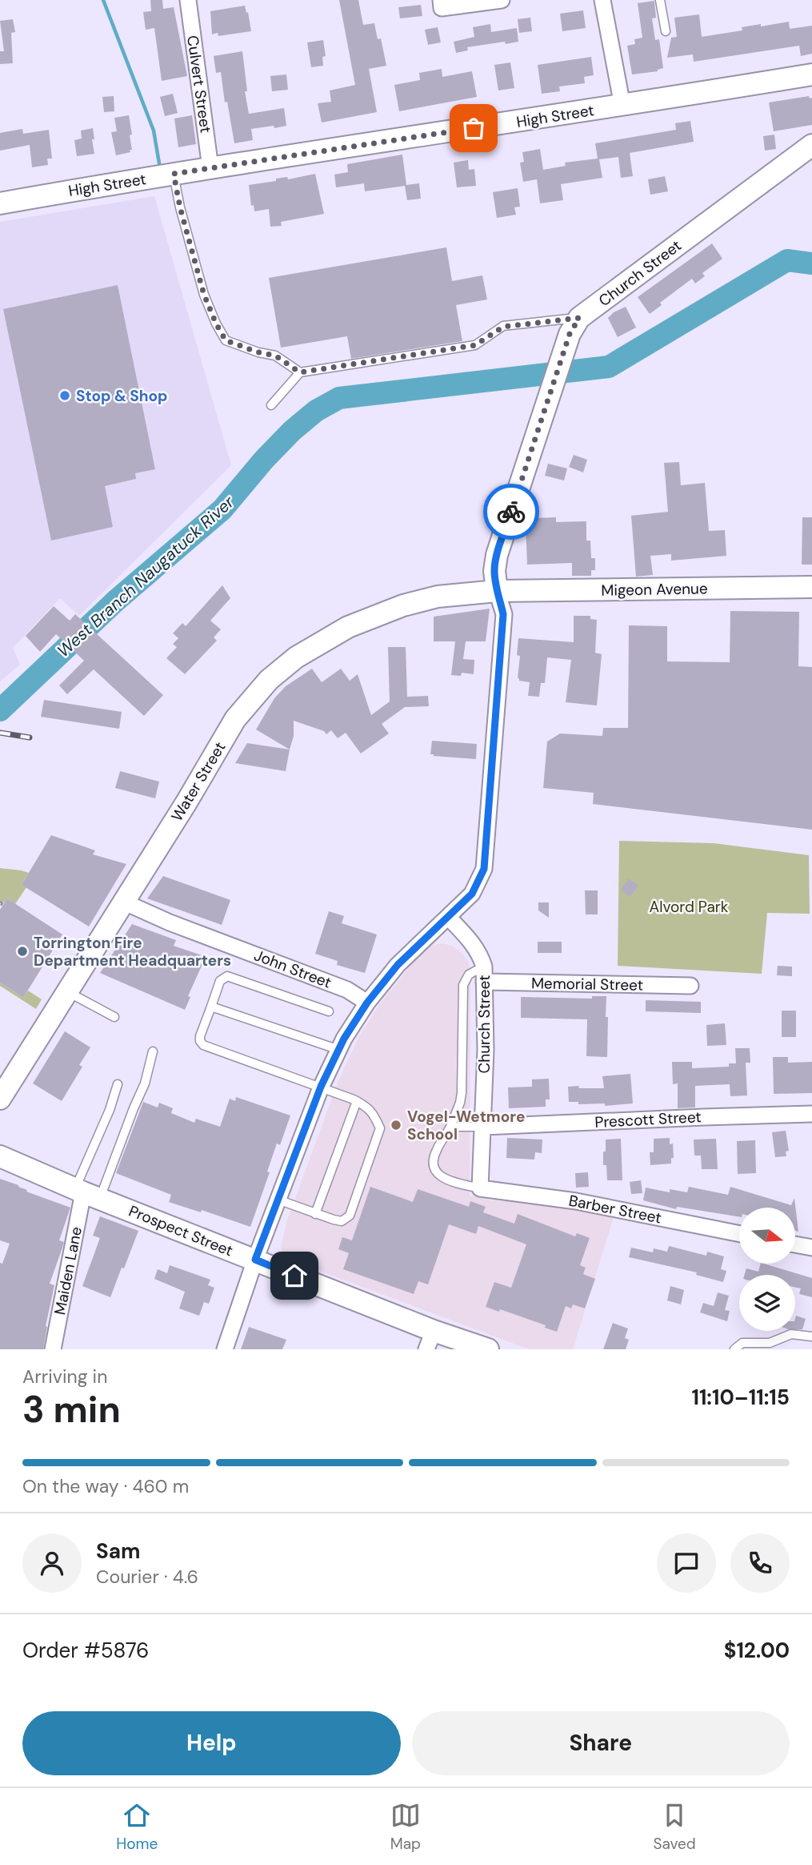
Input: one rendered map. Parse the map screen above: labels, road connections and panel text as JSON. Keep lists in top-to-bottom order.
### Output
{
  "streets": {
    "main road": [
      "High Street",
      "Church Street",
      "Migeon Avenue",
      "Water Street",
      "Prospect Street"
    ],
    "street": [
      "Culvert Street",
      "John Street",
      "Memorial Street",
      "Prescott Street",
      "Barber Street",
      "Maiden Lane"
    ]
  },
  "crossings": [
    ["Culvert Street", "High Street"],
    ["Church Street", "Memorial Street"],
    ["Church Street", "Prescott Street"],
    ["Church Street", "Barber Street"],
    ["Migeon Avenue", "Water Street"],
    ["Water Street", "John Street"],
    ["Prospect Street", "Maiden Lane"]
  ],
  "water": ["West Branch Naugatuck River"],
  "parks": ["Alvord Park"],
  "places": ["Stop & Shop", "Torrington Fire Department Headquarters", "Vogel-Wetmore School"],
  "north": "right",
  "page": {
    "heading": ["3 min", "Arriving in", "11:10–11:15"],
    "panel": [
      "Sam",
      "Courier · 4.6",
      "Order #5876",
      "$12.00"
    ],
    "bar": "On the way · 460 m",
    "buttons": ["Help", "Share"],
    "tabs": ["Home", "Map", "Saved"]
  }
}
